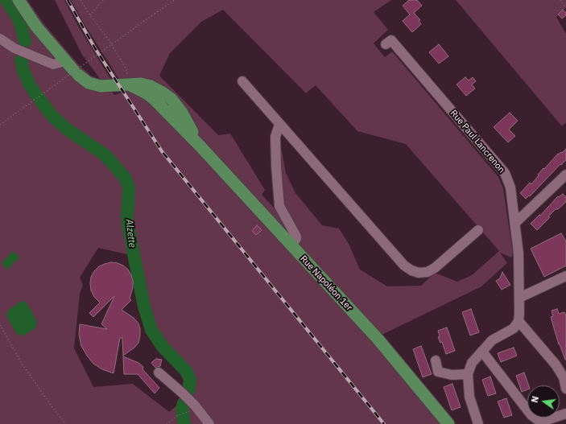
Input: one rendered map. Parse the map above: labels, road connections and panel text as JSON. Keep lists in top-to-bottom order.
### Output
{
  "streets": {
    "main road": ["Rue Napoléon 1er"],
    "street": ["Rue Paul Lancrenon"]
  },
  "water": ["Alzette"],
  "north": "left"
}
